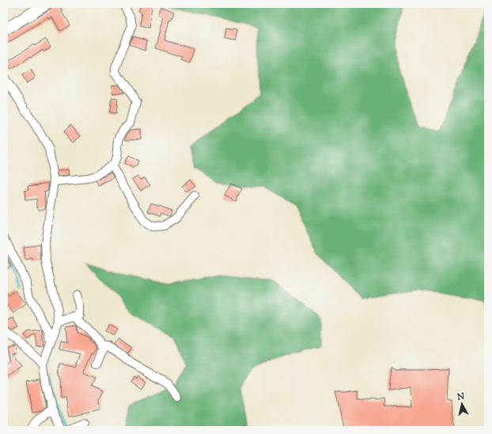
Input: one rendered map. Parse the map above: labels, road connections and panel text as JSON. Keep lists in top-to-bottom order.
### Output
{
  "north": "top"
}
